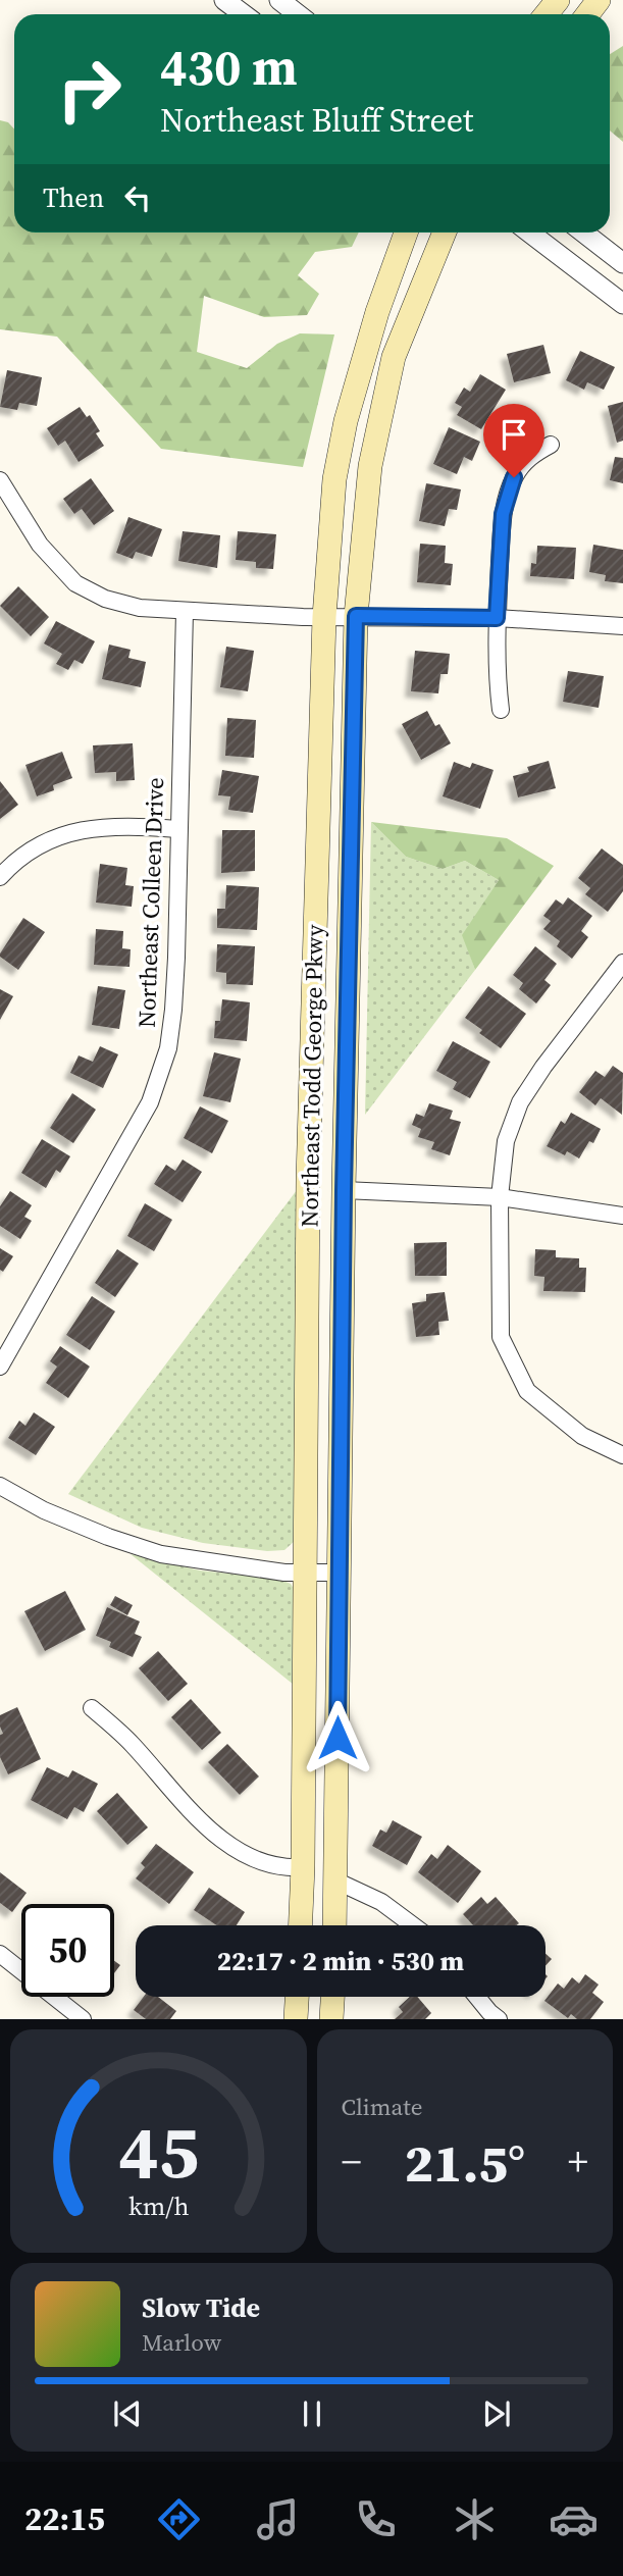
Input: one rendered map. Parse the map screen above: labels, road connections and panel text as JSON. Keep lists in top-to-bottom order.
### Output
{
  "streets": {
    "main road": ["Northeast Todd George Pkwy"],
    "street": ["Northeast Colleen Drive"]
  },
  "page": {
    "turn": ["430 m", "Northeast Bluff Street"],
    "then": "Then",
    "limit": "50",
    "trip": "22:17 · 2 min · 530 m",
    "tile": "Climate",
    "heat": ["−", "21.5°", "+"],
    "song": ["Slow Tide", "Marlow"],
    "tabs": "22:15",
    "gauge": ["45", "km/h"]
  }
}
